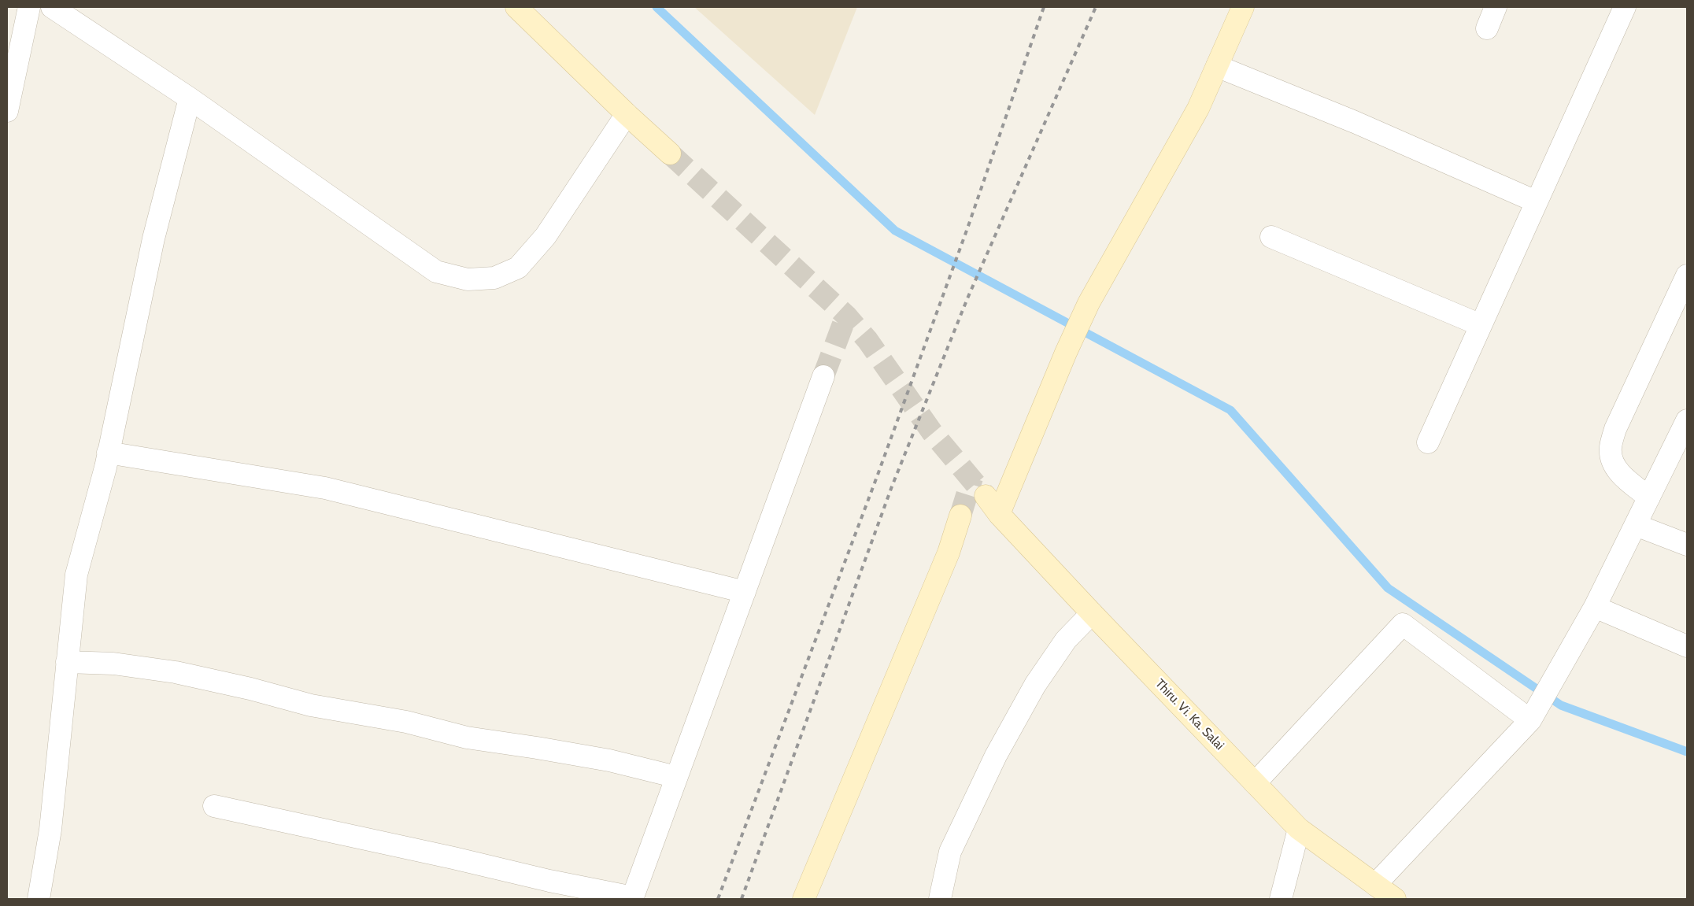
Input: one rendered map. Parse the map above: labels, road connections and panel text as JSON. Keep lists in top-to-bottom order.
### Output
{
  "streets": {
    "street": ["Thiru. Vi. Ka. Salai"]
  }
}
